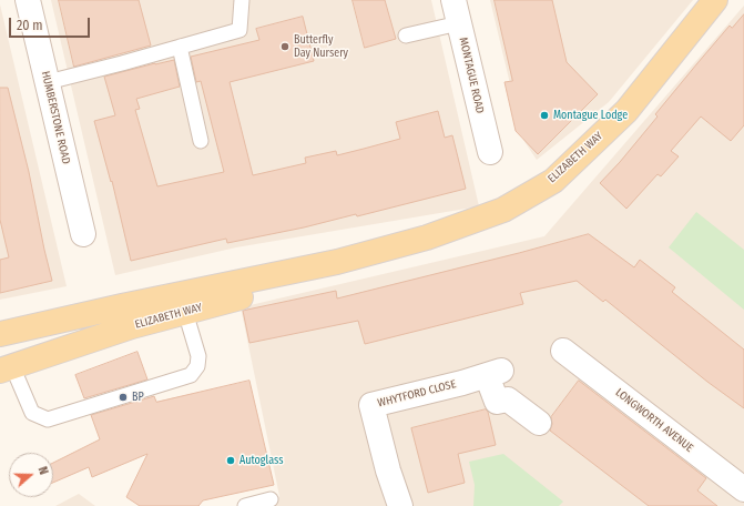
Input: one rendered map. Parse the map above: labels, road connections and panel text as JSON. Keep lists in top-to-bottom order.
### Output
{
  "streets": {
    "main road": ["ELIZABETH WAY"],
    "street": [
      "MONTAGUE ROAD",
      "HUMBERSTONE ROAD",
      "WHYTFORD CLOSE",
      "LONGWORTH AVENUE"
    ]
  },
  "places": [
    "Butterfly Day Nursery",
    "Montague Lodge",
    "BP",
    "Autoglass"
  ],
  "scale_bar": "20 m",
  "north": "right"
}
